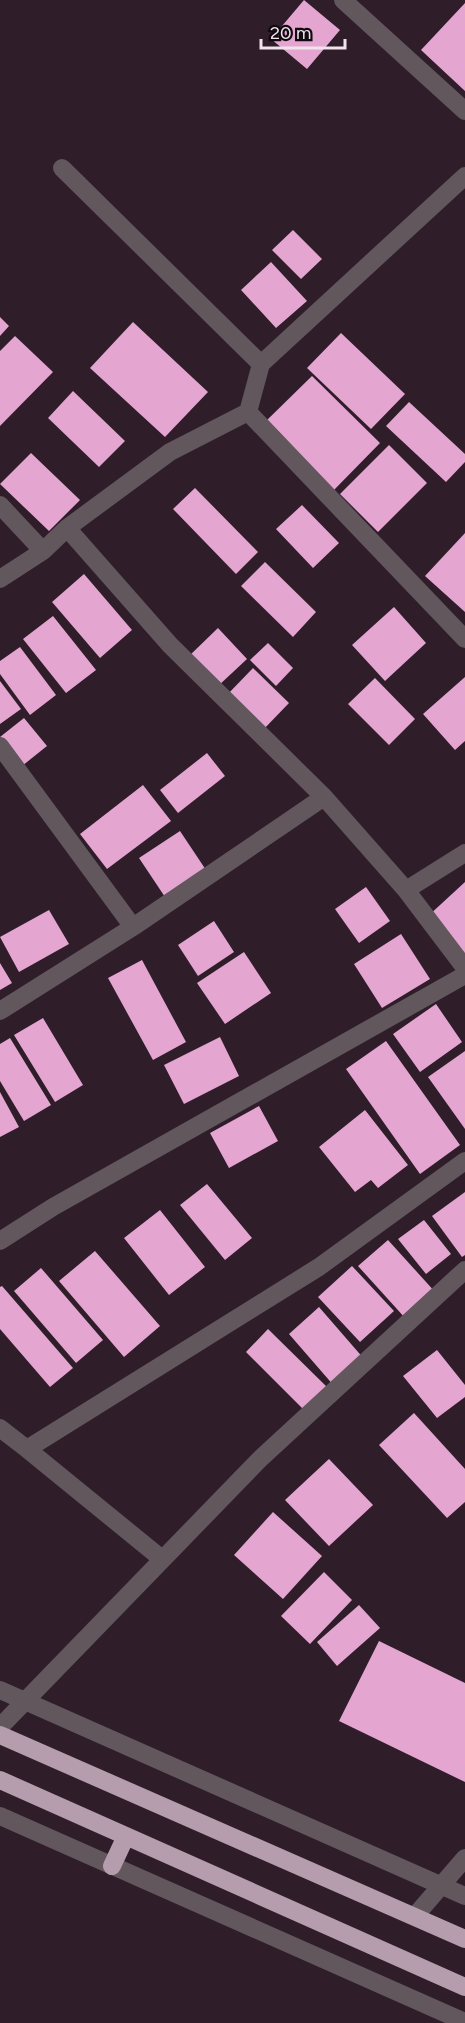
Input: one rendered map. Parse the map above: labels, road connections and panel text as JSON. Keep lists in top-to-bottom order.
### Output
{
  "scale_bar": "20 m"
}
